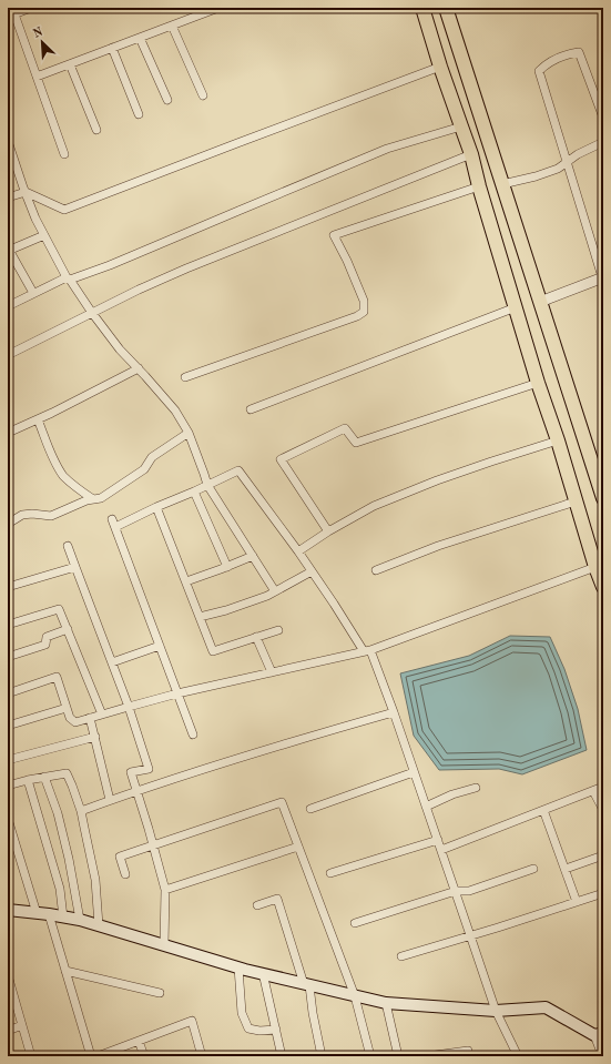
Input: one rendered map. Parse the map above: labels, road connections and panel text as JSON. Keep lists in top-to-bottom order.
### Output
{
  "north": "top left"
}
